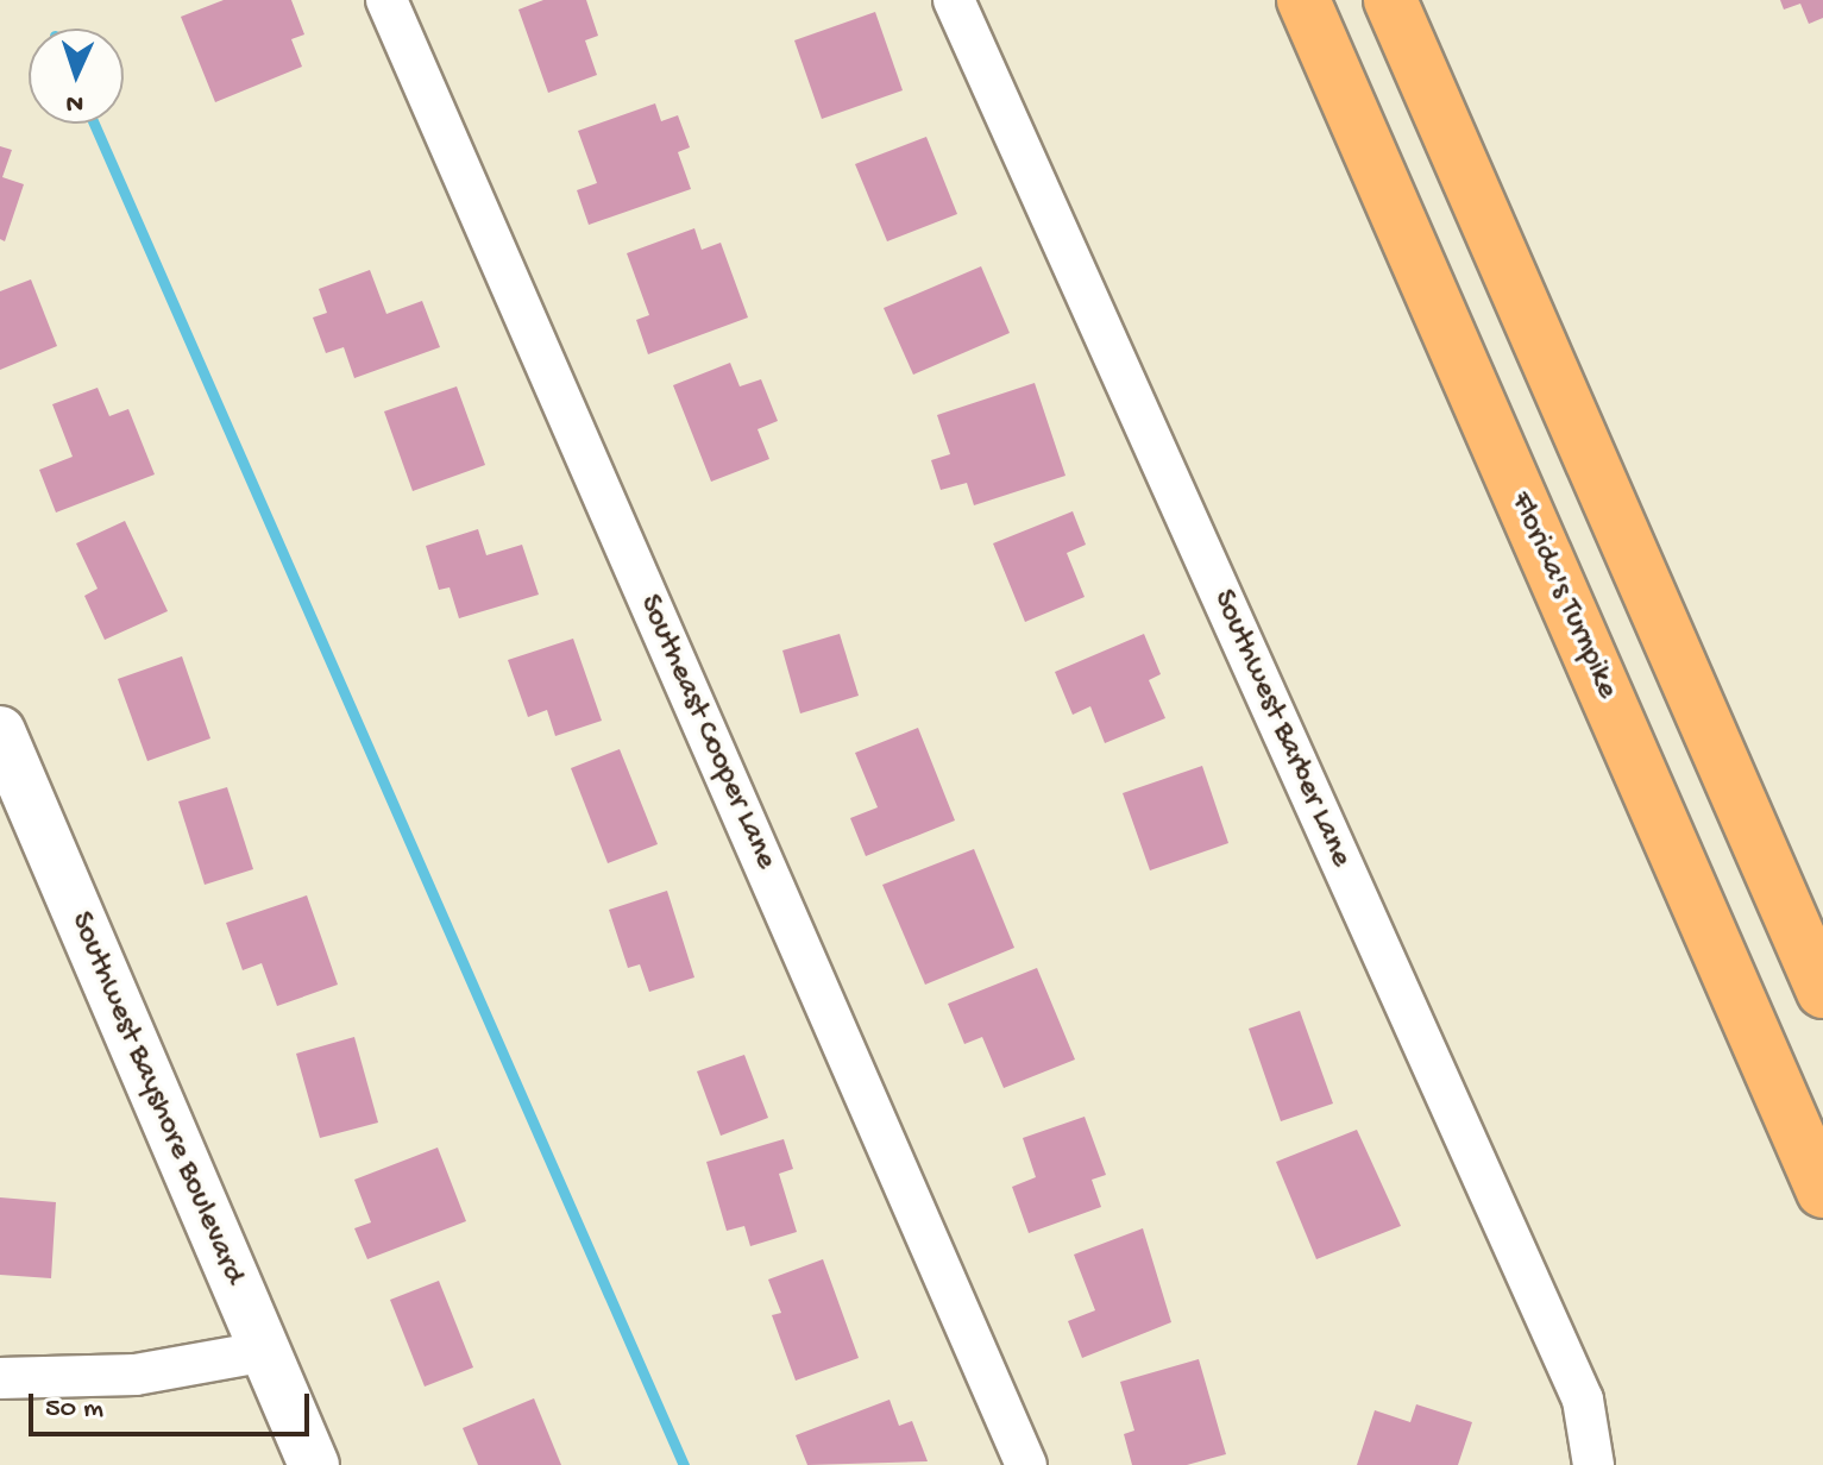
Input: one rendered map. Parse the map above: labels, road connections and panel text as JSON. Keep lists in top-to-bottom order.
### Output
{
  "streets": {
    "highway": ["Florida's Turnpike"],
    "street": ["Southwest Barber Lane", "Southeast Cooper Lane", "Southwest Bayshore Boulevard"]
  },
  "scale_bar": "50 m",
  "north": "bottom"
}
